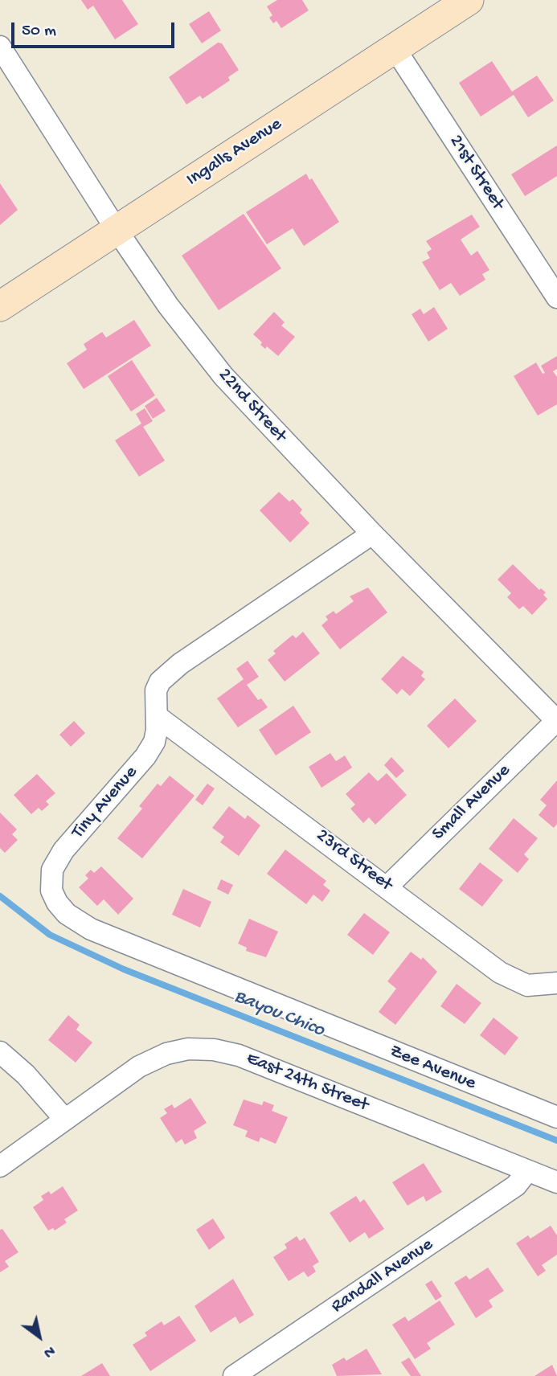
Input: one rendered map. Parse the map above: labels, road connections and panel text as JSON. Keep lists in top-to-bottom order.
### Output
{
  "streets": {
    "main road": ["Ingalls Avenue"],
    "street": [
      "21st Street",
      "22nd Street",
      "Tiny Avenue",
      "Small Avenue",
      "23rd Street",
      "Zee Avenue",
      "East 24th Street",
      "Randall Avenue"
    ]
  },
  "crossings": [
    ["Ingalls Avenue", "21st Street"],
    ["Ingalls Avenue", "22nd Street"],
    ["22nd Street", "Tiny Avenue"],
    ["22nd Street", "Small Avenue"],
    ["Tiny Avenue", "23rd Street"],
    ["Tiny Avenue", "Zee Avenue"],
    ["Small Avenue", "23rd Street"],
    ["East 24th Street", "Randall Avenue"]
  ],
  "water": ["Bayou Chico"],
  "scale_bar": "50 m",
  "north": "bottom right"
}
